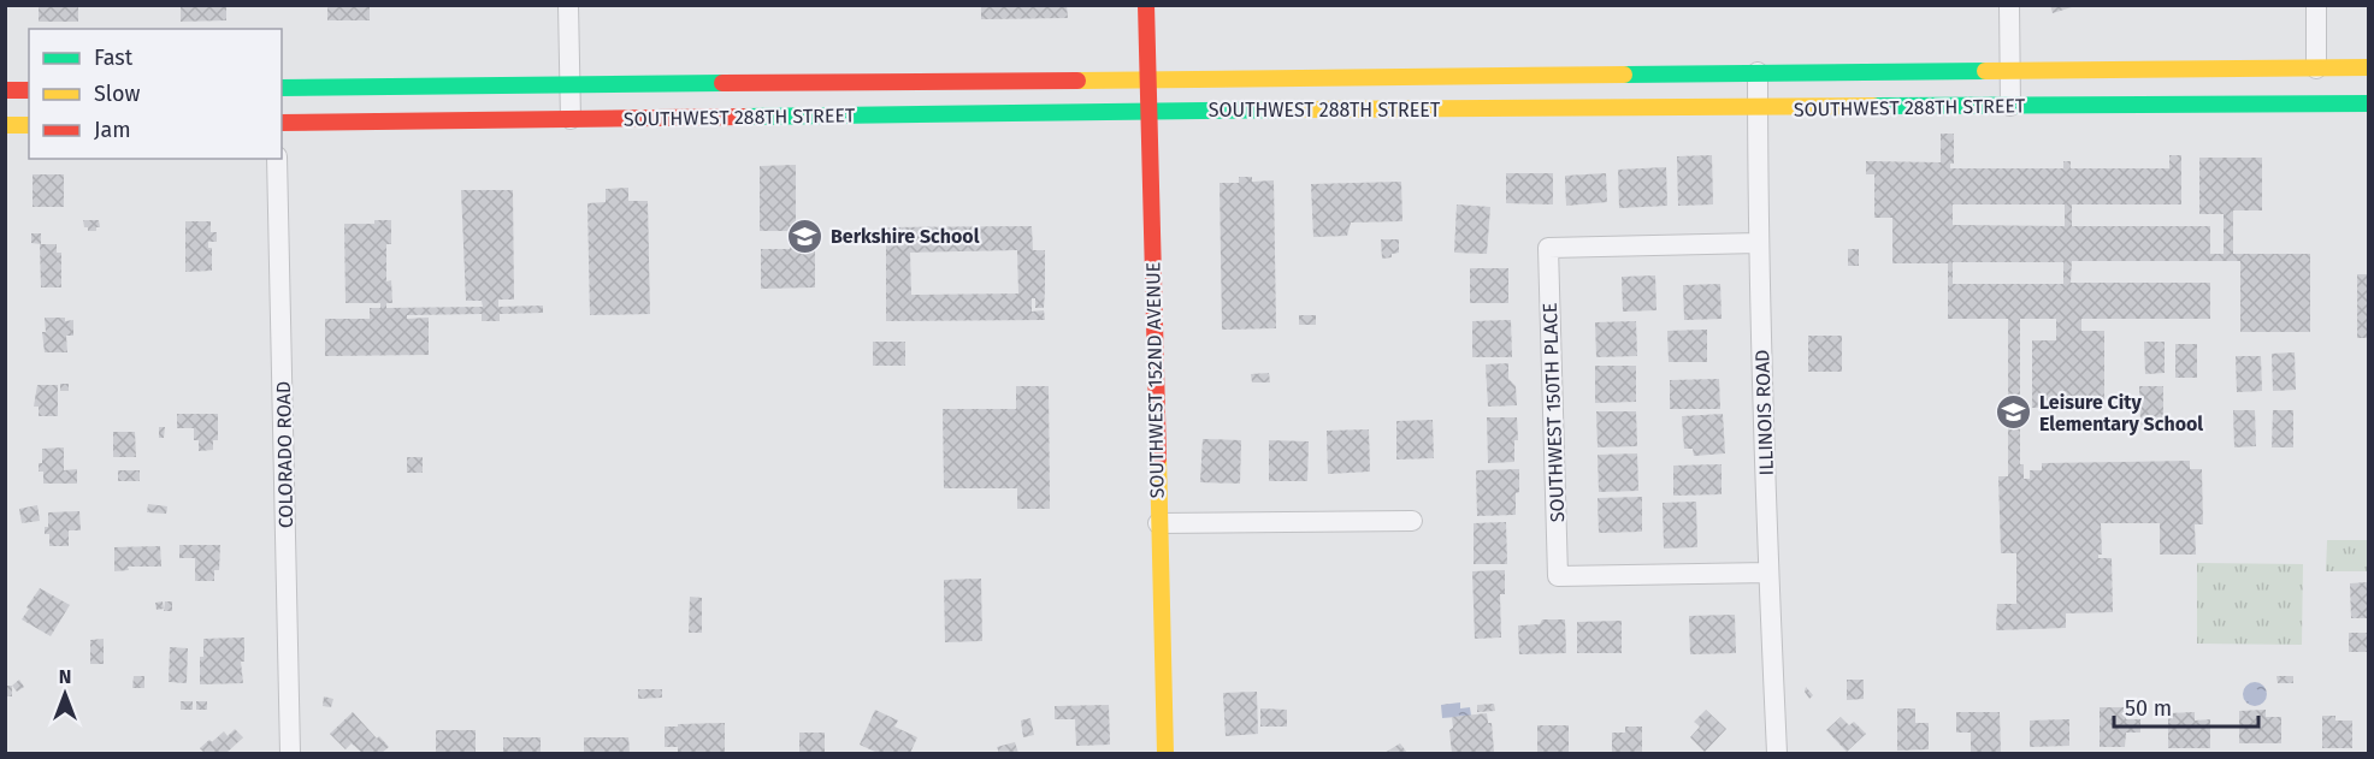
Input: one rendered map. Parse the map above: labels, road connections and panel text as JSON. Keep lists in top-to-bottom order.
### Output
{
  "streets": {
    "main road": ["SOUTHWEST 288TH STREET", "SOUTHWEST 152ND AVENUE"],
    "street": ["SOUTHWEST 150TH PLACE", "ILLINOIS ROAD", "COLORADO ROAD"]
  },
  "crossings": [
    ["SOUTHWEST 288TH STREET", "SOUTHWEST 152ND AVENUE"],
    ["SOUTHWEST 288TH STREET", "ILLINOIS ROAD"],
    ["SOUTHWEST 150TH PLACE", "ILLINOIS ROAD"]
  ],
  "places": {
    "school or university": ["Berkshire School", "Leisure City Elementary School"]
  },
  "legend": ["Fast", "Slow", "Jam"],
  "scale_bar": "50 m",
  "north": "top"
}
